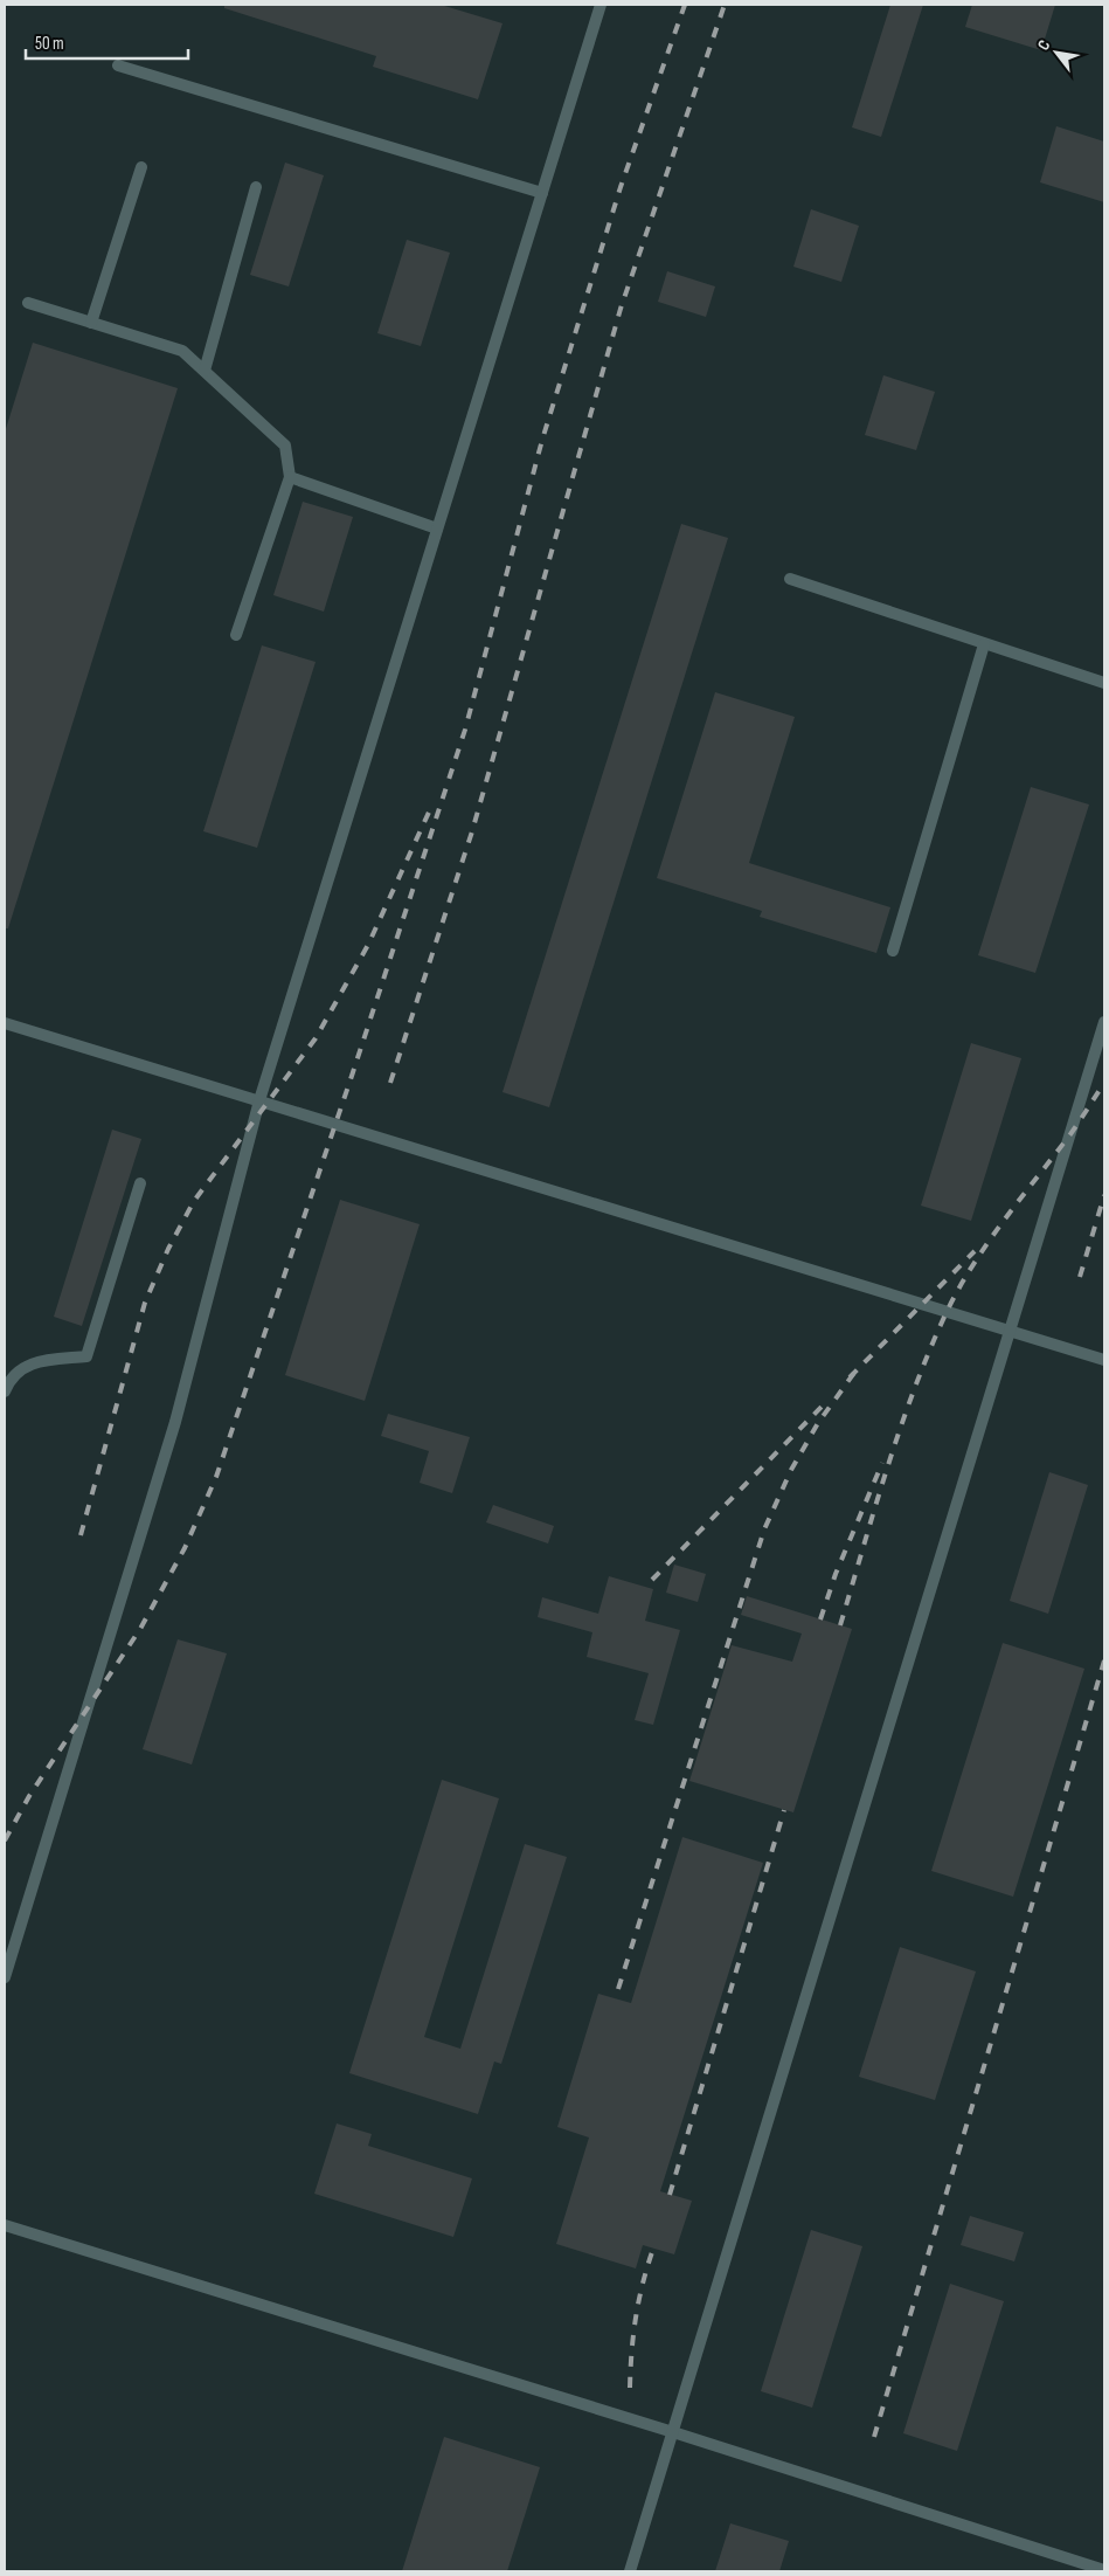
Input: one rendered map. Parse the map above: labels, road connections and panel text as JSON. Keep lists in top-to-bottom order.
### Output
{
  "scale_bar": "50 m",
  "north": "top left"
}
